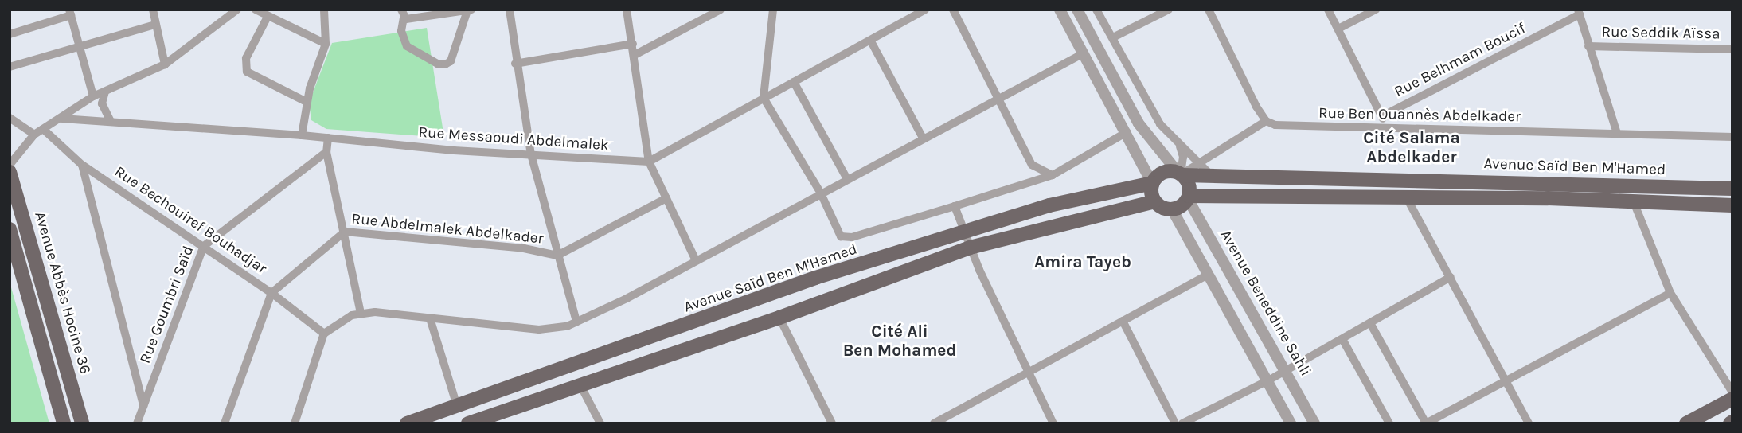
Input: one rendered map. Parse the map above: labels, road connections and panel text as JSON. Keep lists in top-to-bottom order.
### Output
{
  "streets": {
    "main road": ["Avenue Saïd Ben M'Hamed", "Avenue Abbès Hocine 36"],
    "street": [
      "Rue Seddik Aïssa",
      "Rue Belhmam Boucif",
      "Rue Ben Ouannès Abdelkader",
      "Rue Messaoudi Abdelmalek",
      "Rue Bechouiref Bouhadjar",
      "Rue Abdelmalek Abdelkader",
      "Avenue Beneddine Sahli",
      "Rue Goumbri Saïd"
    ]
  },
  "crossings": [
    ["Avenue Saïd Ben M'Hamed", "Avenue Beneddine Sahli"],
    ["Rue Bechouiref Bouhadjar", "Rue Abdelmalek Abdelkader"],
    ["Rue Bechouiref Bouhadjar", "Rue Goumbri Saïd"]
  ],
  "districts": ["Cité Salama Abdelkader", "Amira Tayeb", "Cité Ali Ben Mohamed"]
}
